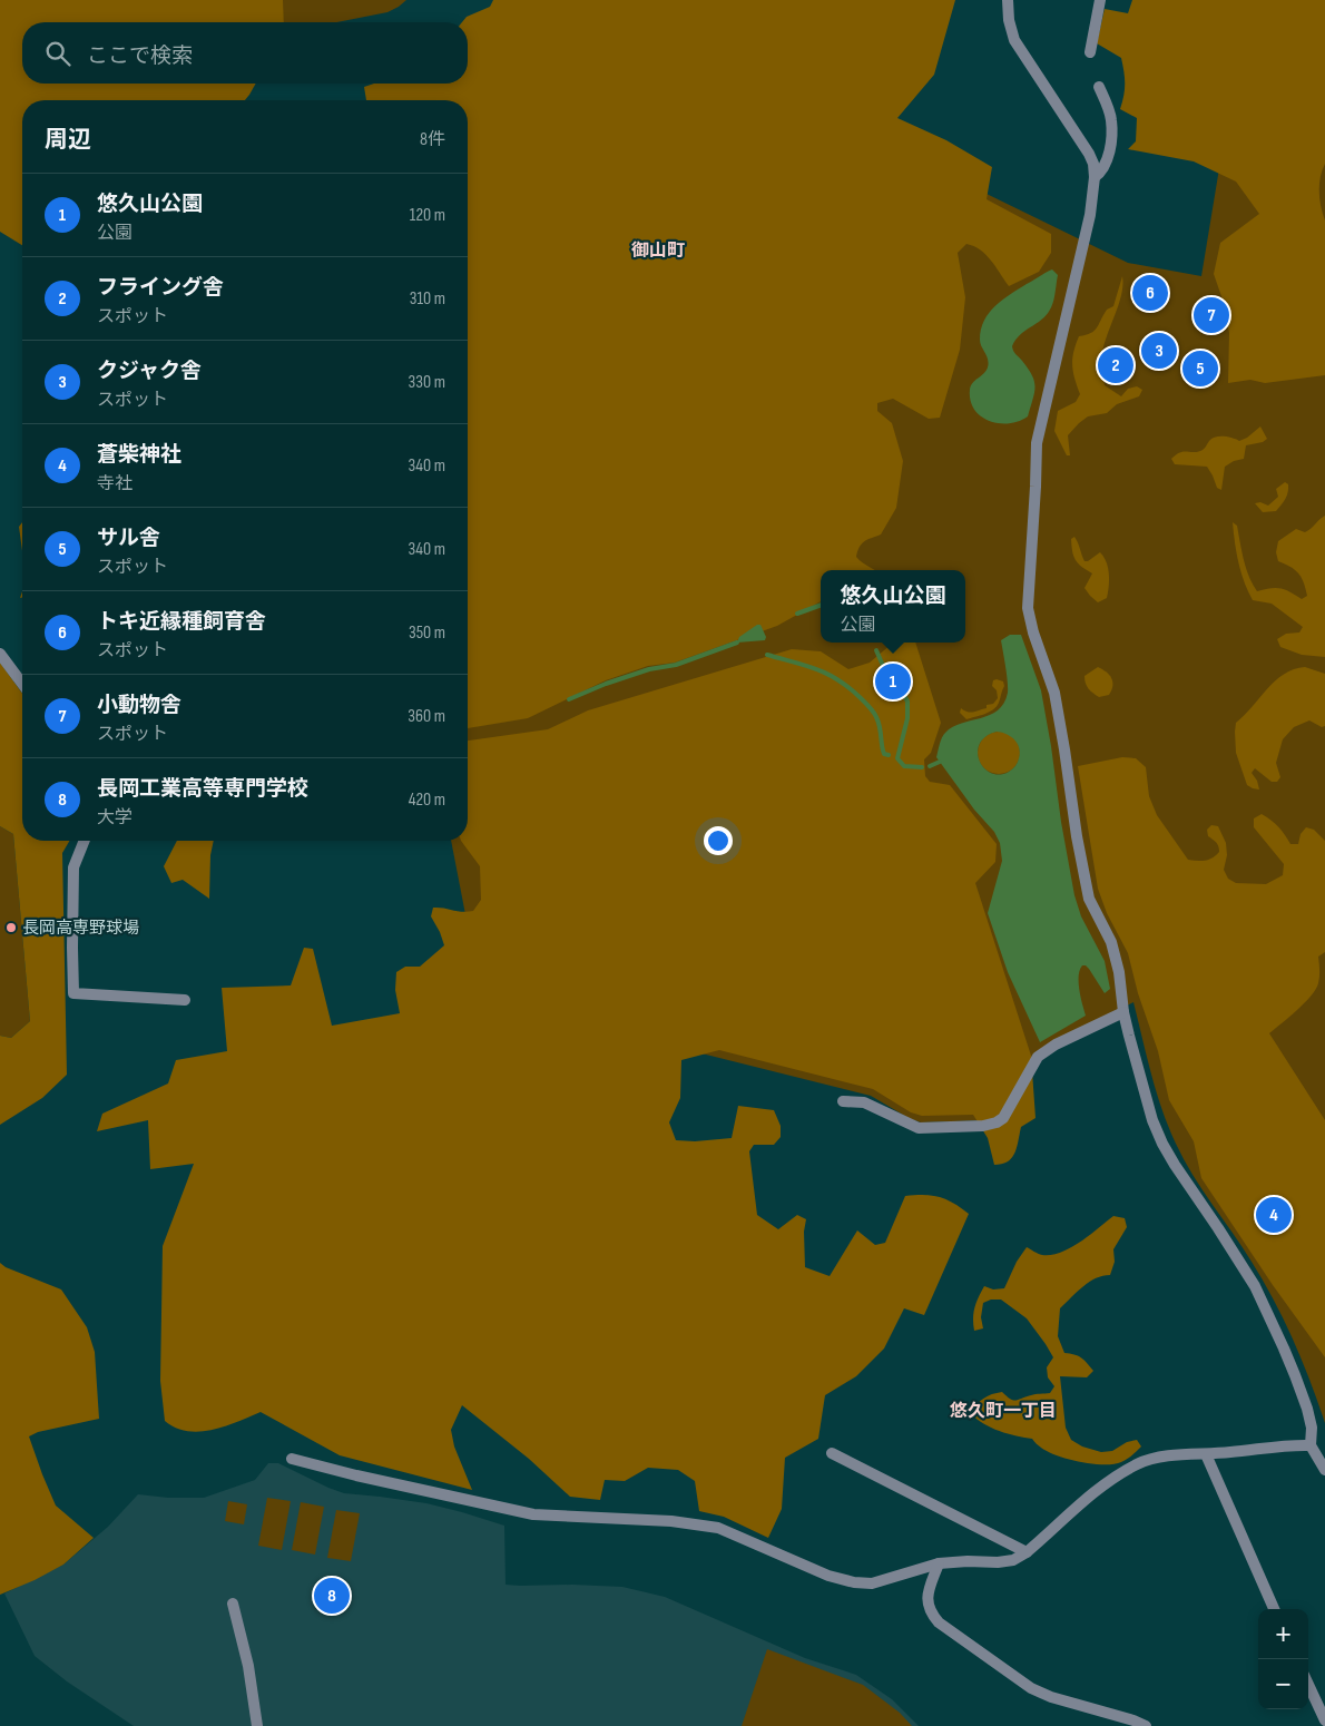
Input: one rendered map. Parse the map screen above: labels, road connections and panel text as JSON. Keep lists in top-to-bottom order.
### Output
{
  "districts": ["御山町", "悠久町一丁目"],
  "places": ["長岡高専野球場"],
  "page": {
    "search": "ここで検索",
    "heading": ["周辺", "8件"],
    "list": [
      {
        "mark": "1",
        "name": "悠久山公園",
        "note": "公園",
        "value": "120 m"
      },
      {
        "mark": "2",
        "name": "フライング舎",
        "note": "スポット",
        "value": "310 m"
      },
      {
        "mark": "3",
        "name": "クジャク舎",
        "note": "スポット",
        "value": "330 m"
      },
      {
        "mark": "4",
        "name": "蒼柴神社",
        "note": "寺社",
        "value": "340 m"
      },
      {
        "mark": "5",
        "name": "サル舎",
        "note": "スポット",
        "value": "340 m"
      },
      {
        "mark": "6",
        "name": "トキ近縁種飼育舎",
        "note": "スポット",
        "value": "350 m"
      },
      {
        "mark": "7",
        "name": "小動物舎",
        "note": "スポット",
        "value": "360 m"
      },
      {
        "mark": "8",
        "name": "長岡工業高等専門学校",
        "note": "大学",
        "value": "420 m"
      }
    ],
    "pins": [
      "6",
      "7",
      "3",
      "2",
      "5",
      "1",
      "4",
      "8"
    ],
    "popup": ["悠久山公園", "公園"],
    "map_buttons": ["+", "−"]
  }
}
